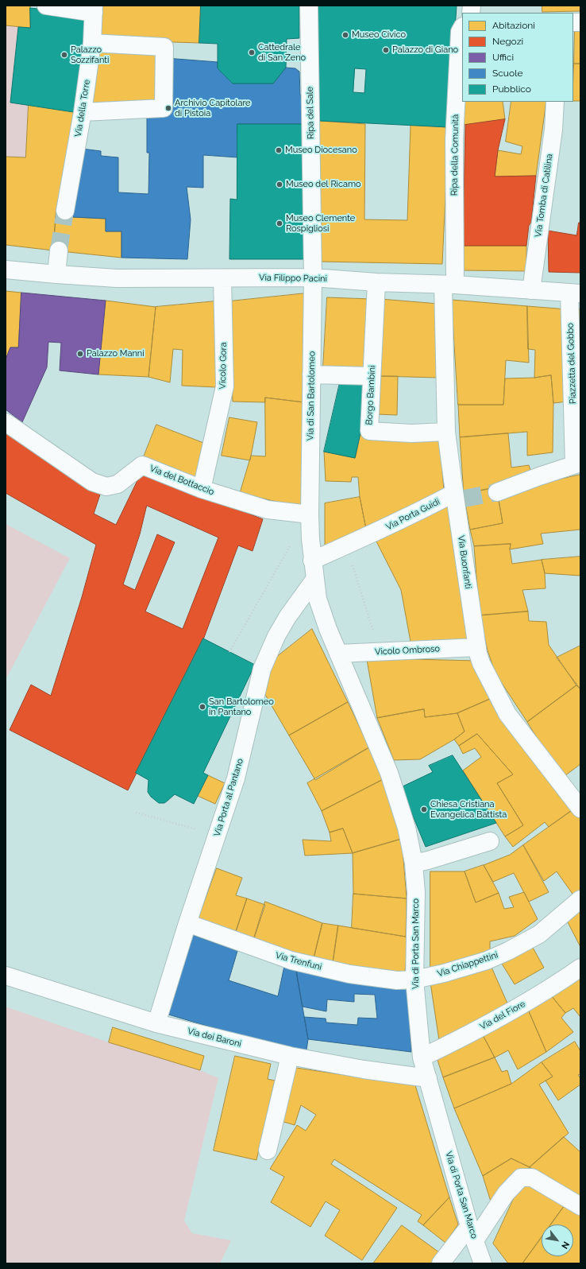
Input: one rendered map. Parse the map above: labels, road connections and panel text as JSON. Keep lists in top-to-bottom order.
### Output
{
  "streets": {
    "street": [
      "Via della Torre",
      "Ripa del Sale",
      "Ripa della Comunità",
      "Via Tomba di Catilina",
      "Via Filippo Pacini",
      "Piazzetta del Gobbo",
      "Vicolo Gora",
      "Borgo Bambini",
      "Via di San Bartolomeo",
      "Via del Bottaccio",
      "Via Porta Guidi",
      "Via Buonfanti",
      "Vicolo Ombroso",
      "Via Porta al Pantano",
      "Via di Porta San Marco",
      "Via Trenfuni",
      "Via Chiappettini",
      "Via del Fiore",
      "Via dei Baroni"
    ]
  },
  "crossings": [
    ["Ripa del Sale", "Via Filippo Pacini"],
    ["Ripa del Sale", "Via di San Bartolomeo"],
    ["Ripa della Comunità", "Via Filippo Pacini"],
    ["Ripa della Comunità", "Via Buonfanti"],
    ["Via Tomba di Catilina", "Via Filippo Pacini"],
    ["Via Filippo Pacini", "Piazzetta del Gobbo"],
    ["Via Filippo Pacini", "Vicolo Gora"],
    ["Via Filippo Pacini", "Borgo Bambini"],
    ["Via Filippo Pacini", "Via di San Bartolomeo"],
    ["Via Filippo Pacini", "Via Buonfanti"],
    ["Vicolo Gora", "Via del Bottaccio"],
    ["Borgo Bambini", "Via Buonfanti"],
    ["Via di San Bartolomeo", "Via del Bottaccio"],
    ["Via di San Bartolomeo", "Via Porta Guidi"],
    ["Via di San Bartolomeo", "Via Porta al Pantano"],
    ["Via di San Bartolomeo", "Via di Porta San Marco"],
    ["Via Porta Guidi", "Via Buonfanti"],
    ["Via Buonfanti", "Vicolo Ombroso"],
    ["Vicolo Ombroso", "Via di Porta San Marco"],
    ["Via Porta al Pantano", "Via di Porta San Marco"],
    ["Via Porta al Pantano", "Via Trenfuni"],
    ["Via Porta al Pantano", "Via dei Baroni"],
    ["Via di Porta San Marco", "Via Trenfuni"],
    ["Via di Porta San Marco", "Via Chiappettini"],
    ["Via di Porta San Marco", "Via del Fiore"],
    ["Via di Porta San Marco", "Via dei Baroni"],
    ["Via Trenfuni", "Via Chiappettini"]
  ],
  "places": [
    "Museo Civico",
    "Palazzo di Giano",
    "Cattedrale di San Zeno",
    "Palazzo Sozzifanti",
    "Archivio Capitolare di Pistoia",
    "Museo Diocesano",
    "Museo del Ricamo",
    "Museo Clemente Rospigliosi",
    "Palazzo Manni",
    "San Bartolomeo in Pantano",
    "Chiesa Cristiana Evangelica Battista"
  ],
  "legend": [
    "Abitazioni",
    "Negozi",
    "Uffici",
    "Scuole",
    "Pubblico"
  ],
  "north": "bottom right"
}
